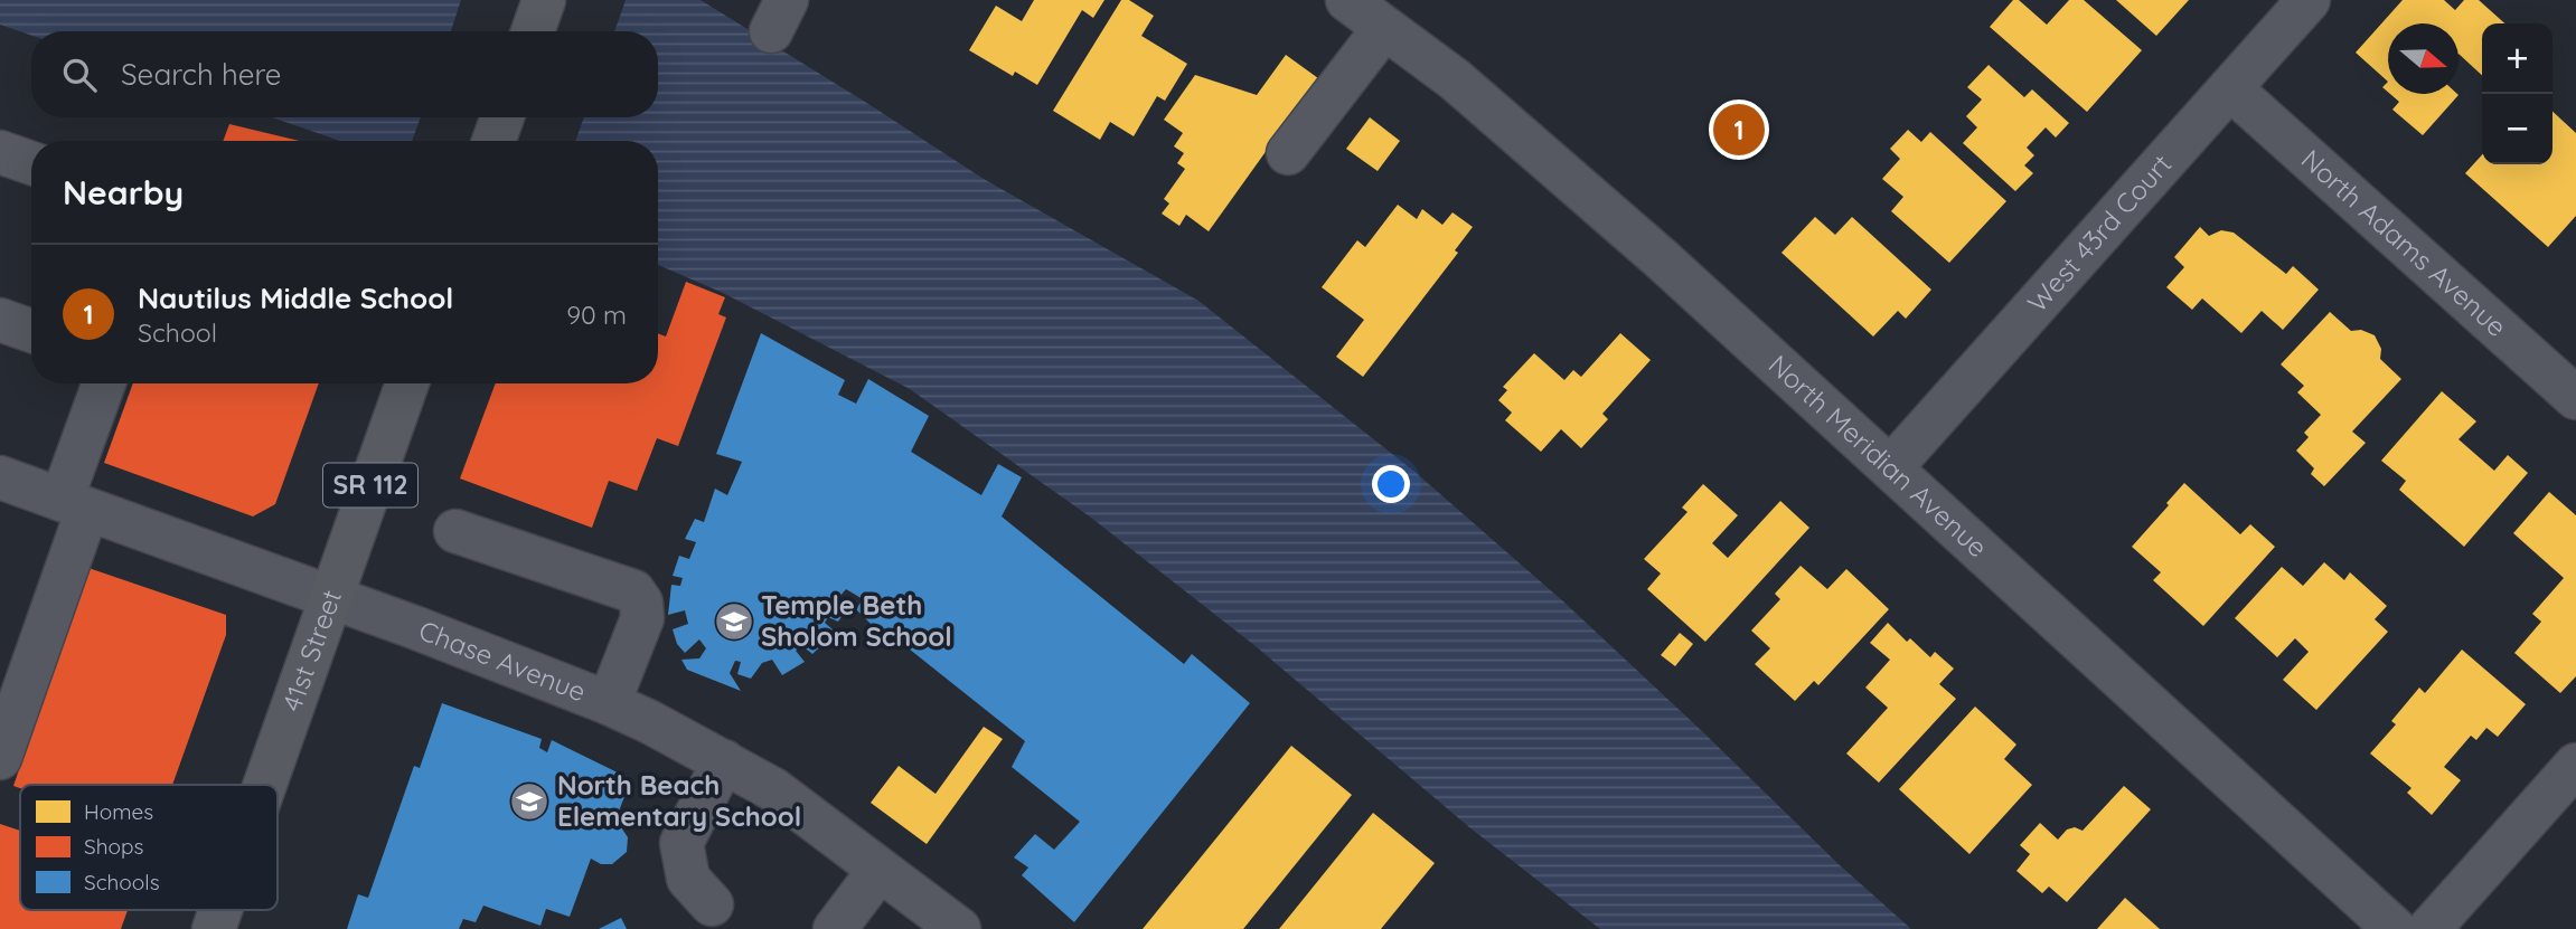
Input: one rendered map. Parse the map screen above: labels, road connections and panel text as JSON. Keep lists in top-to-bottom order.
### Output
{
  "streets": {
    "main road": ["SR 112", "41st Street"],
    "street": [
      "West 43rd Court",
      "North Adams Avenue",
      "North Meridian Avenue",
      "Chase Avenue"
    ]
  },
  "crossings": [
    ["West 43rd Court", "North Adams Avenue"],
    ["West 43rd Court", "North Meridian Avenue"],
    ["41st Street", "Chase Avenue"]
  ],
  "places": {
    "school or university": ["Temple Beth Sholom School", "North Beach Elementary School"]
  },
  "legend": ["Homes", "Shops", "Schools"],
  "north": "right",
  "page": {
    "map_buttons": ["+", "−"],
    "search": "Search here",
    "pins": "1",
    "heading": "Nearby",
    "list": [
      {
        "mark": "1",
        "name": "Nautilus Middle School",
        "note": "School",
        "value": "90 m"
      }
    ]
  }
}
